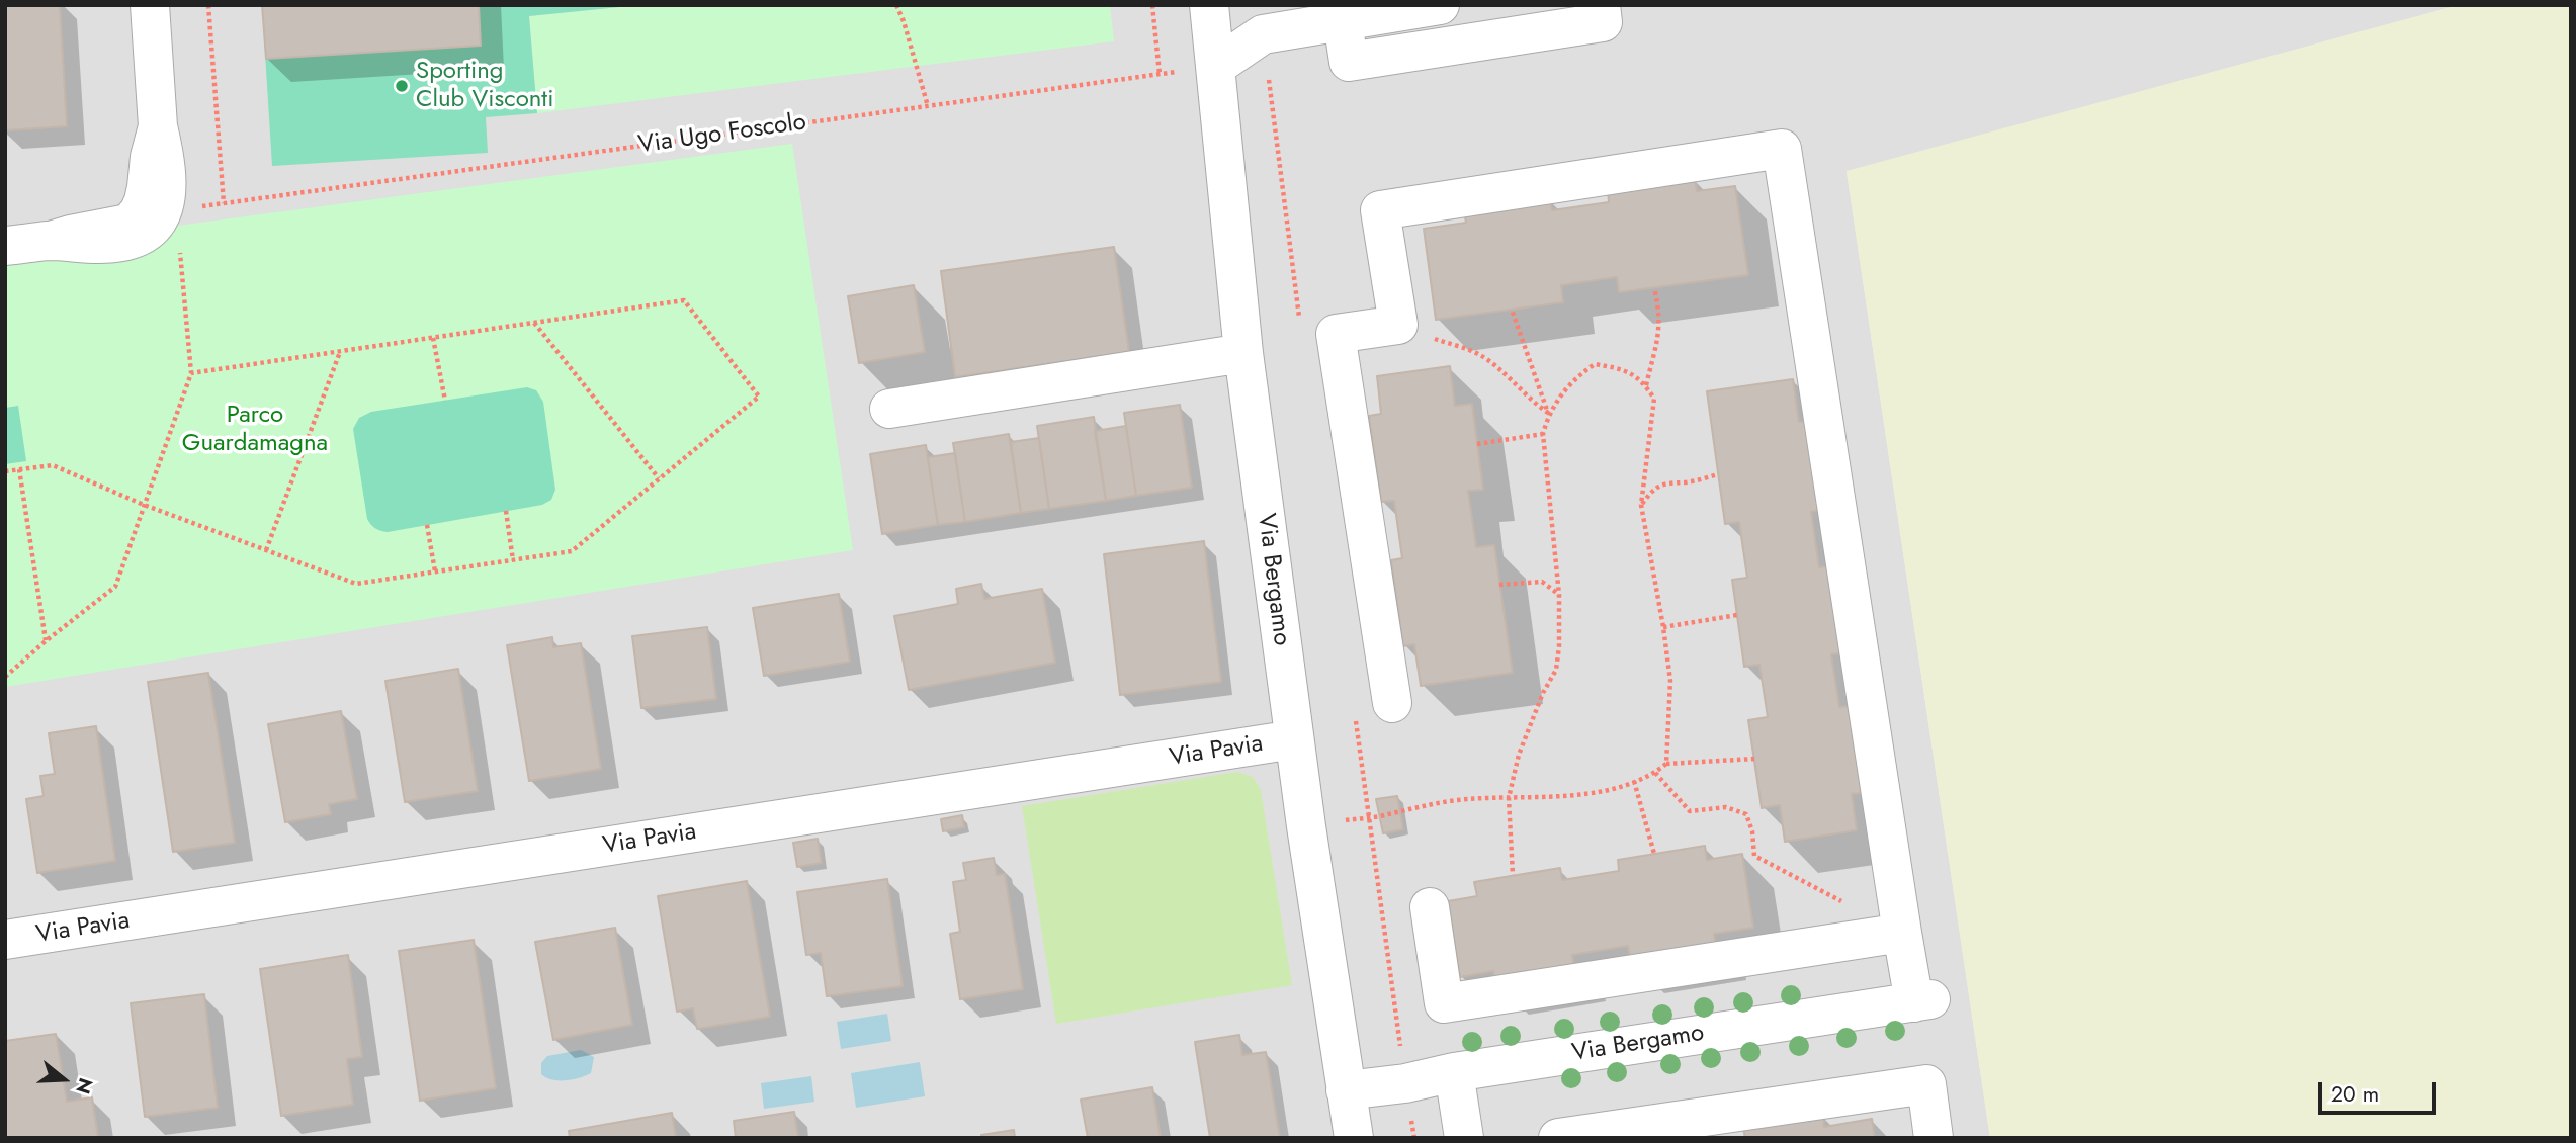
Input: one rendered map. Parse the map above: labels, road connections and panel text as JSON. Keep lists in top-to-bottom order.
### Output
{
  "streets": {
    "street": ["Via Bergamo", "Via Pavia"],
    "path": ["Via Ugo Foscolo"]
  },
  "crossings": [
    ["Via Ugo Foscolo", "Via Bergamo"],
    ["Via Bergamo", "Via Pavia"]
  ],
  "parks": ["Parco Guardamagna"],
  "places": ["Sporting Club Visconti"],
  "scale_bar": "20 m",
  "north": "right"
}
